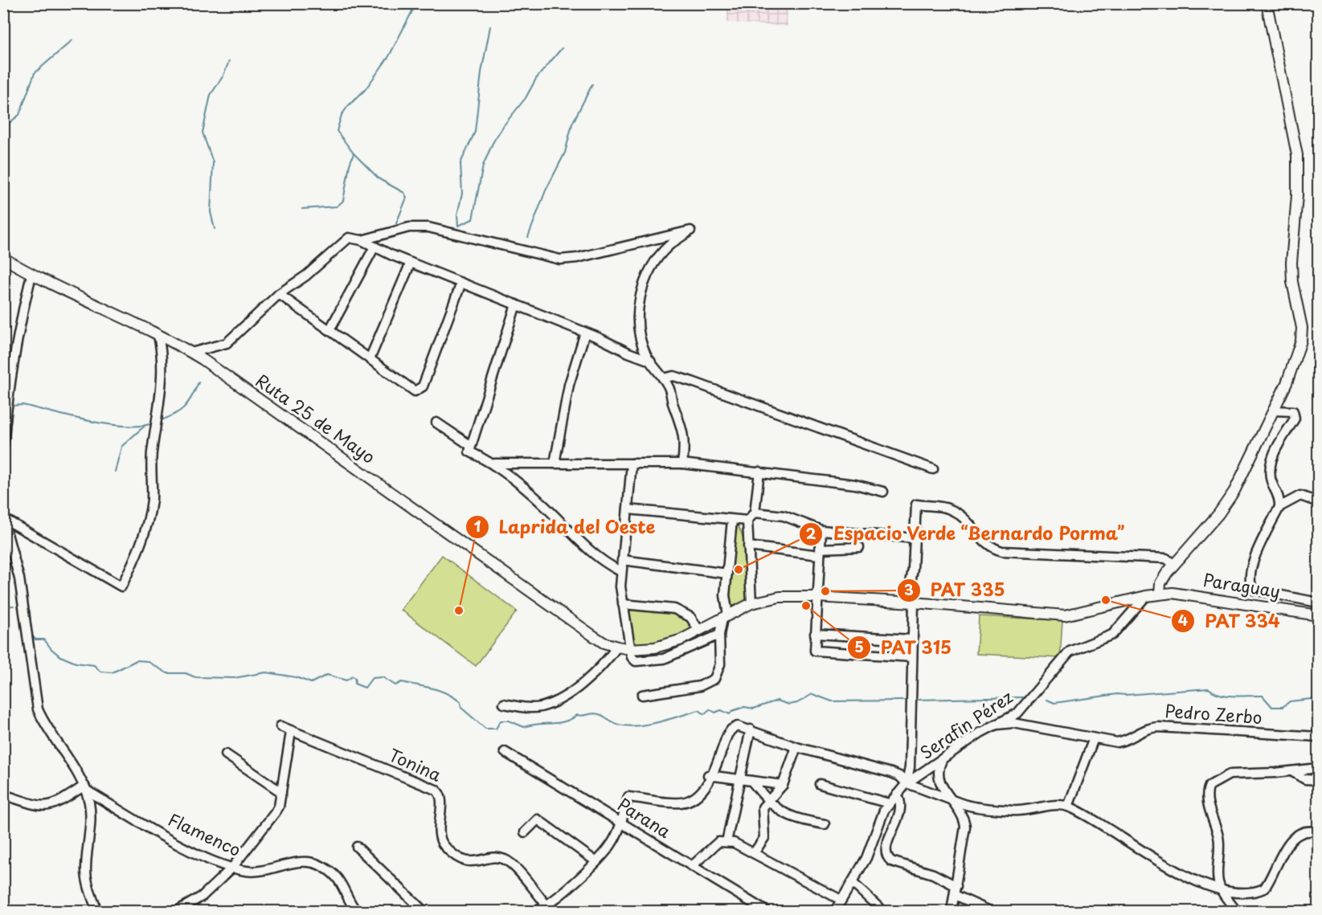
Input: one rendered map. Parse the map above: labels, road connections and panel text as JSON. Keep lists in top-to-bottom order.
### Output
{
  "streets": {
    "main road": ["Ruta 25 de Mayo", "Paraguay"],
    "street": [
      "Pedro Zerbo",
      "Serafin Pérez",
      "Tonina",
      "Parana",
      "Flamenco"
    ]
  },
  "crossings": [
    ["Ruta 25 de Mayo", "Paraguay"],
    ["Paraguay", "Serafin Pérez"],
    ["Pedro Zerbo", "Serafin Pérez"]
  ],
  "places": [
    "Espacio Verde “Bernardo Porma”",
    "PAT 335",
    "PAT 334",
    "PAT 315",
    "Laprida del Oeste"
  ]
}
